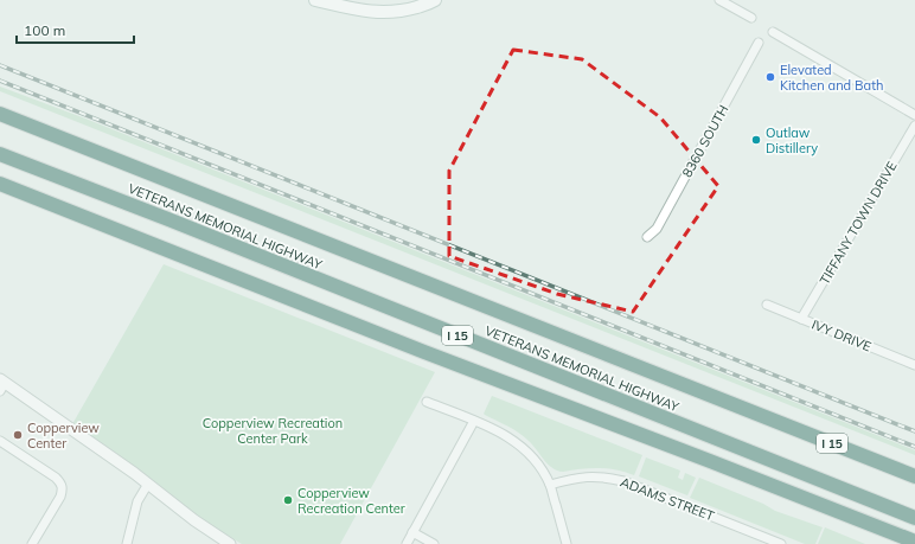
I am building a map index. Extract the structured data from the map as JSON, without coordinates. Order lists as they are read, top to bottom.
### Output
{
  "streets": {
    "highway": ["VETERANS MEMORIAL HIGHWAY", "I 15"],
    "street": [
      "8360 SOUTH",
      "TIFFANY TOWN DRIVE",
      "IVY DRIVE",
      "ADAMS STREET"
    ]
  },
  "crossings": [
    ["TIFFANY TOWN DRIVE", "IVY DRIVE"]
  ],
  "parks": ["Copperview Recreation Center Park"],
  "places": [
    "Elevated Kitchen and Bath",
    "Outlaw Distillery",
    "Copperview Center",
    "Copperview Recreation Center"
  ],
  "scale_bar": "100 m"
}
